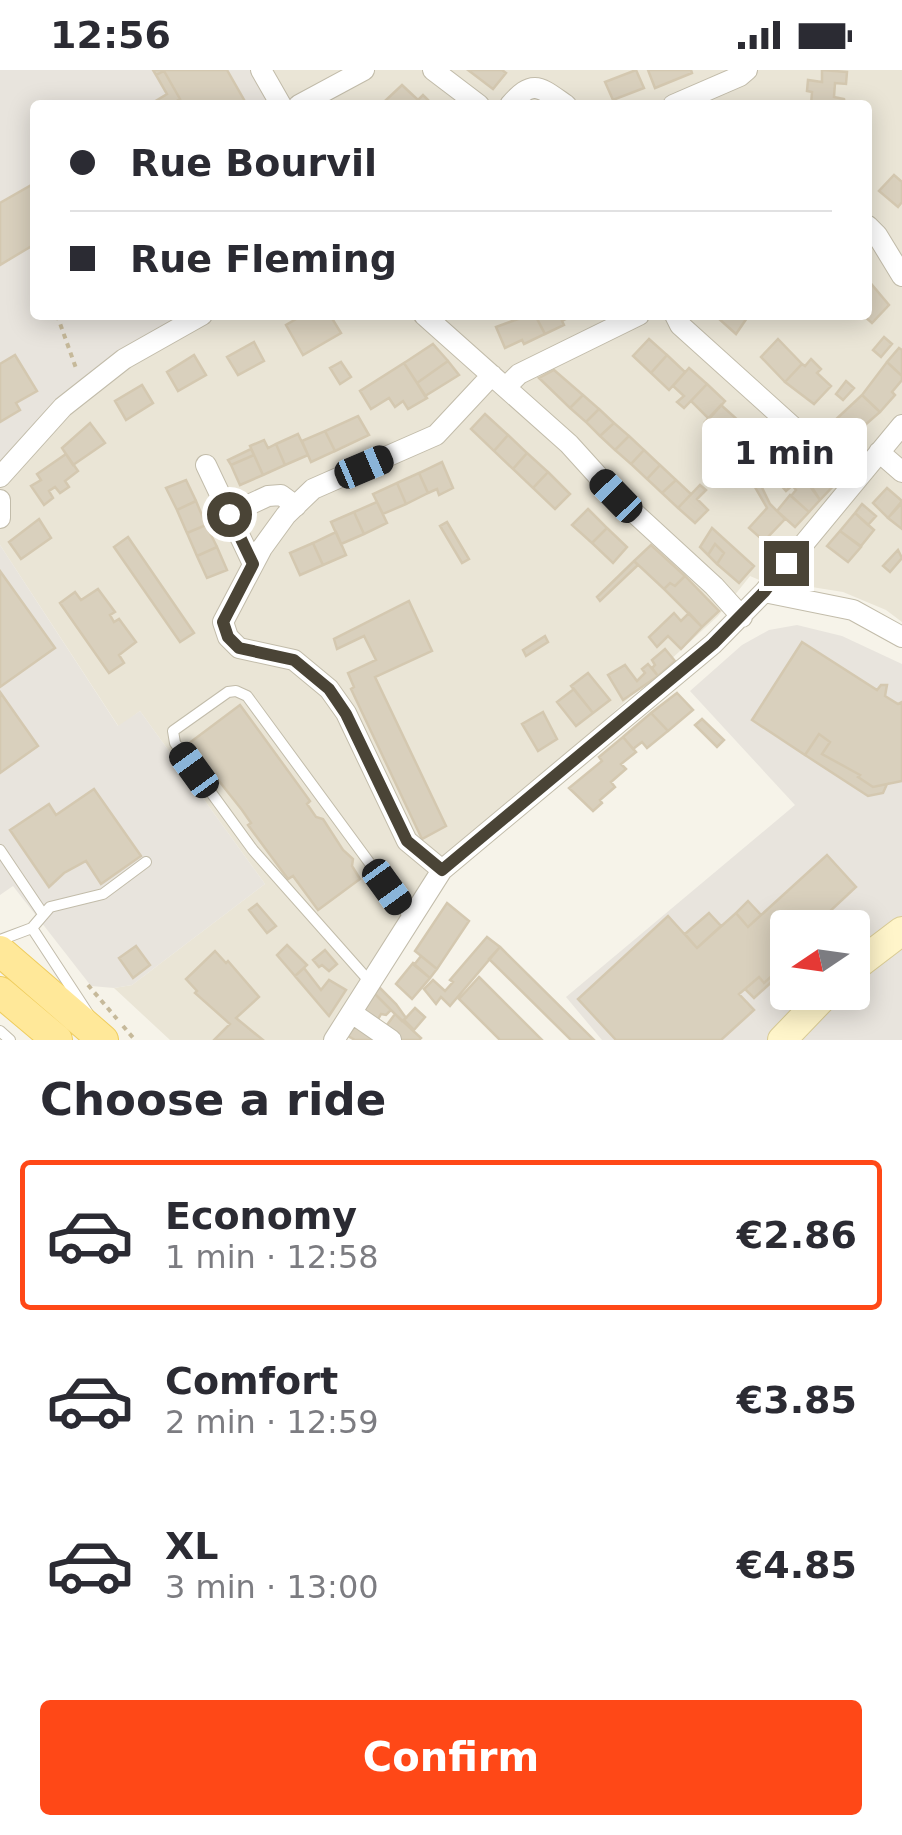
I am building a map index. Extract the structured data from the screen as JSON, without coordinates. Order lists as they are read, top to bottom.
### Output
{
  "north": "left",
  "page": {
    "status": "12:56",
    "banner": ["Rue Bourvil", "Rue Fleming"],
    "bubble": "1 min",
    "heading": "Choose a ride",
    "list": [
      {
        "name": "Economy",
        "note": "1 min · 12:58",
        "value": "€2.86"
      },
      {
        "name": "Comfort",
        "note": "2 min · 12:59",
        "value": "€3.85"
      },
      {
        "name": "XL",
        "note": "3 min · 13:00",
        "value": "€4.85"
      }
    ],
    "buttons": "Confirm"
  }
}
